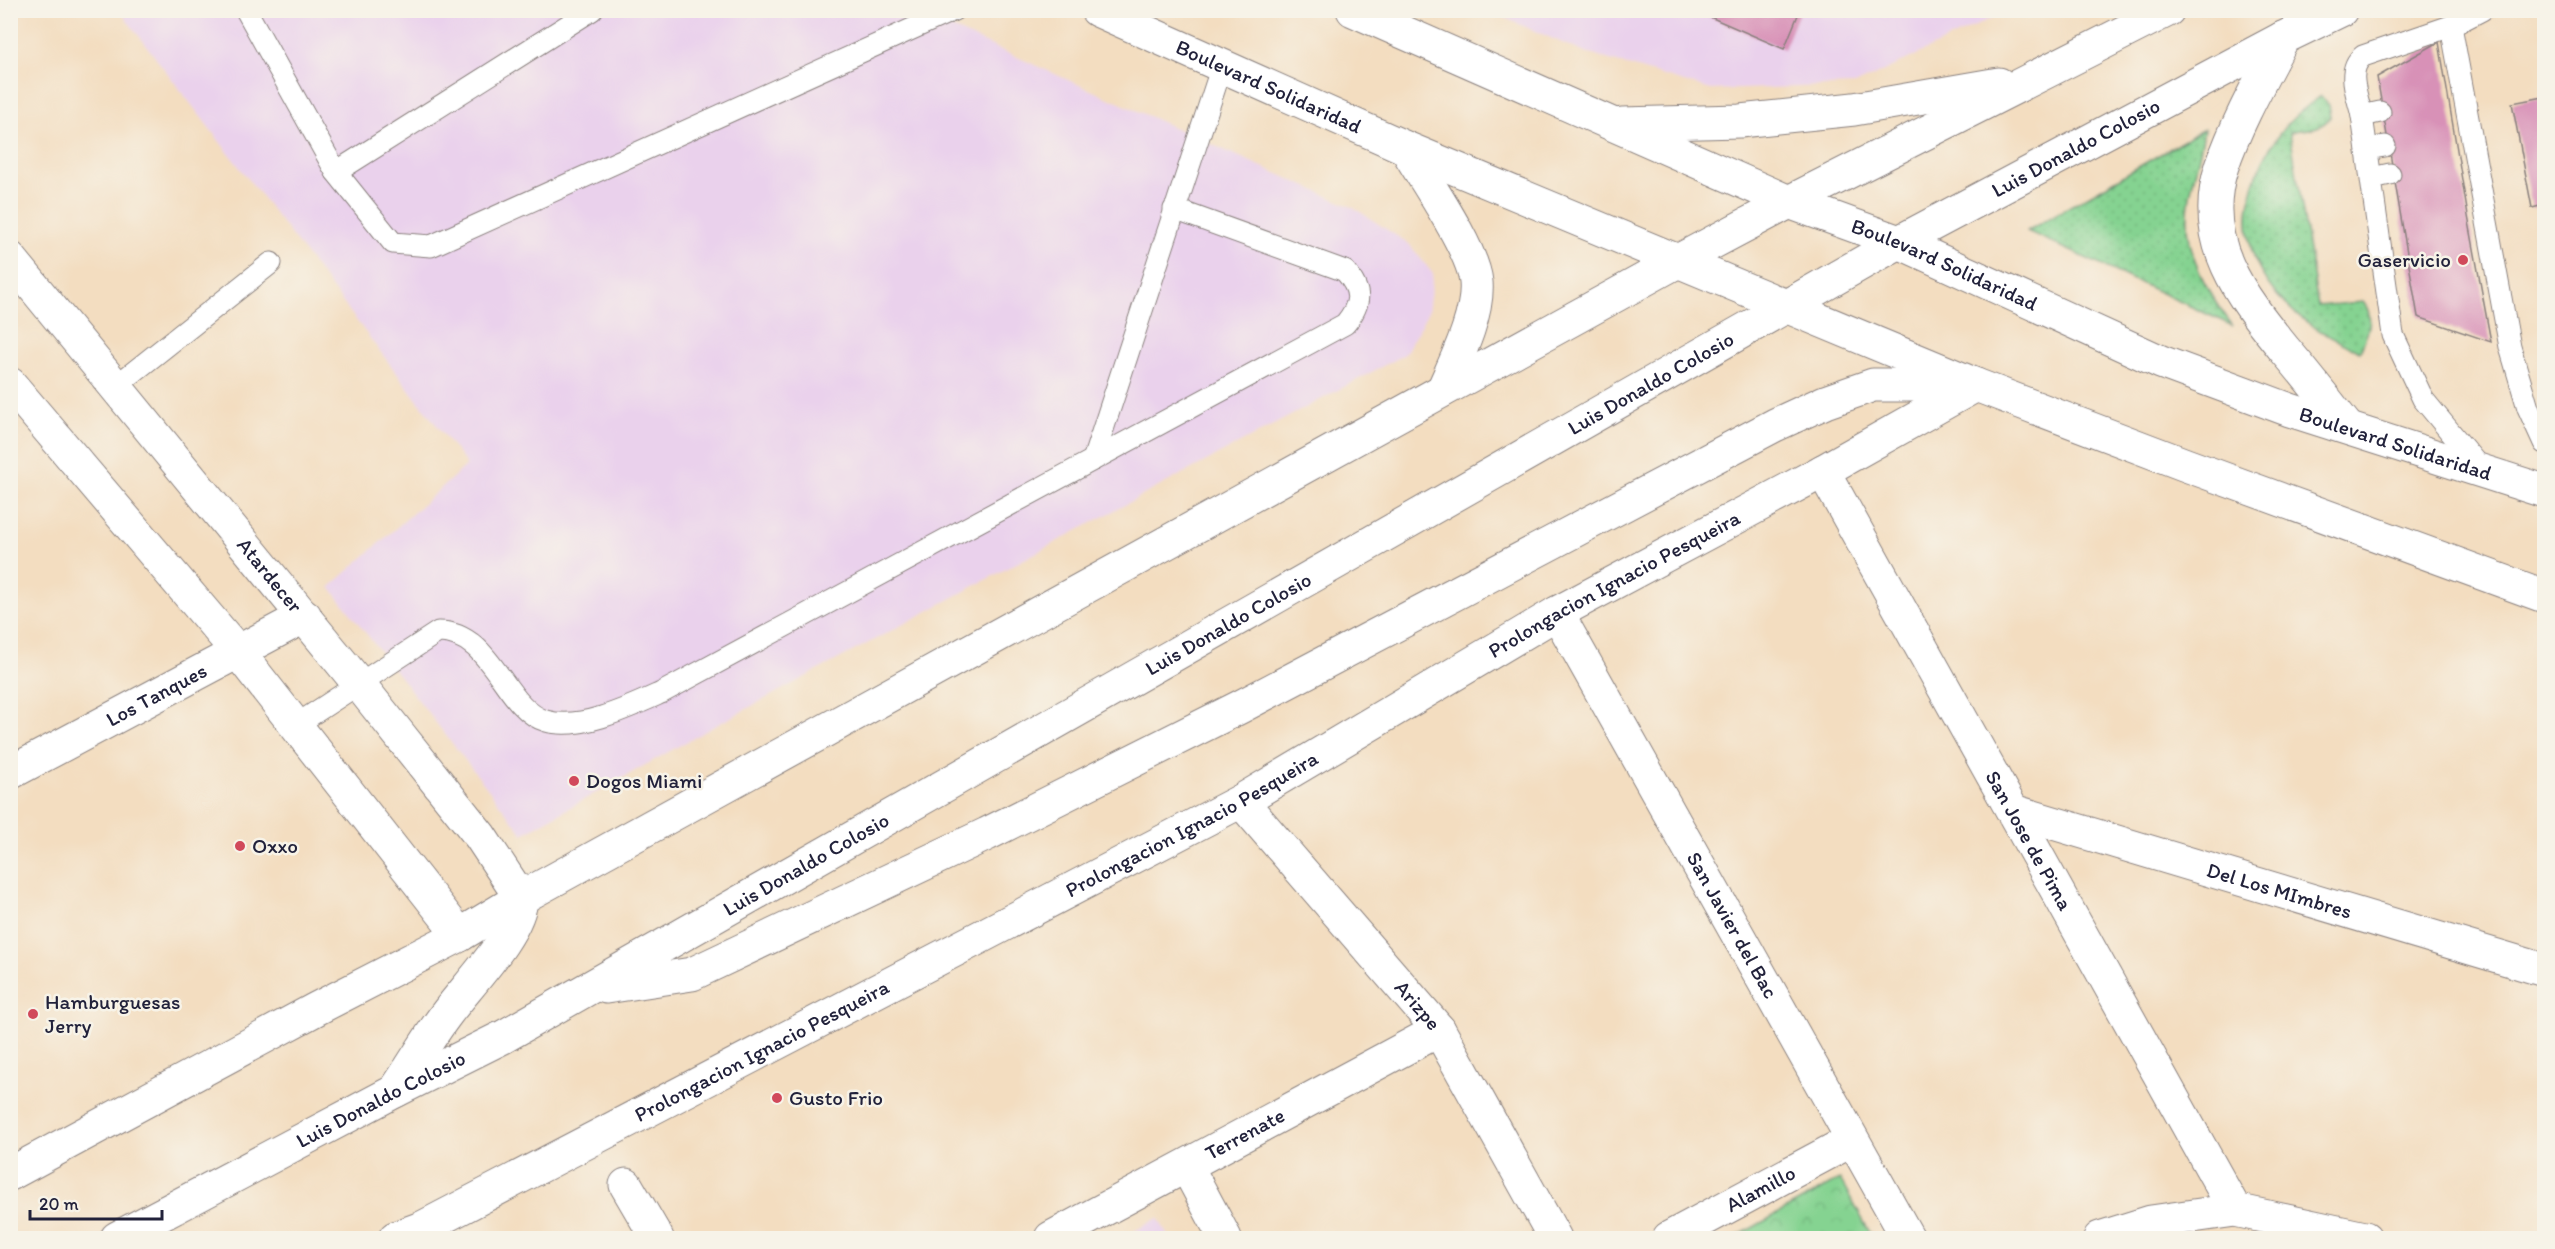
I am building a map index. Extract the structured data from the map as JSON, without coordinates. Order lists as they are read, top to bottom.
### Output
{
  "streets": {
    "main road": [
      "Boulevard Solidaridad",
      "Luis Donaldo Colosio",
      "Atardecer",
      "Prolongacion Ignacio Pesqueira",
      "Los Tanques",
      "San Jose de Pima",
      "Del Los MImbres",
      "San Javier del Bac",
      "Arizpe",
      "Terrenate",
      "Alamillo"
    ]
  },
  "crossings": [
    ["Boulevard Solidaridad", "Luis Donaldo Colosio"],
    ["Boulevard Solidaridad", "Prolongacion Ignacio Pesqueira"],
    ["Atardecer", "Los Tanques"],
    ["Prolongacion Ignacio Pesqueira", "San Jose de Pima"],
    ["Prolongacion Ignacio Pesqueira", "San Javier del Bac"],
    ["Prolongacion Ignacio Pesqueira", "Arizpe"],
    ["San Jose de Pima", "Del Los MImbres"],
    ["San Javier del Bac", "Alamillo"],
    ["Arizpe", "Terrenate"]
  ],
  "places": [
    "Gaservicio",
    "Dogos Miami",
    "Oxxo",
    "Hamburguesas Jerry",
    "Gusto Frio"
  ],
  "scale_bar": "20 m"
}
